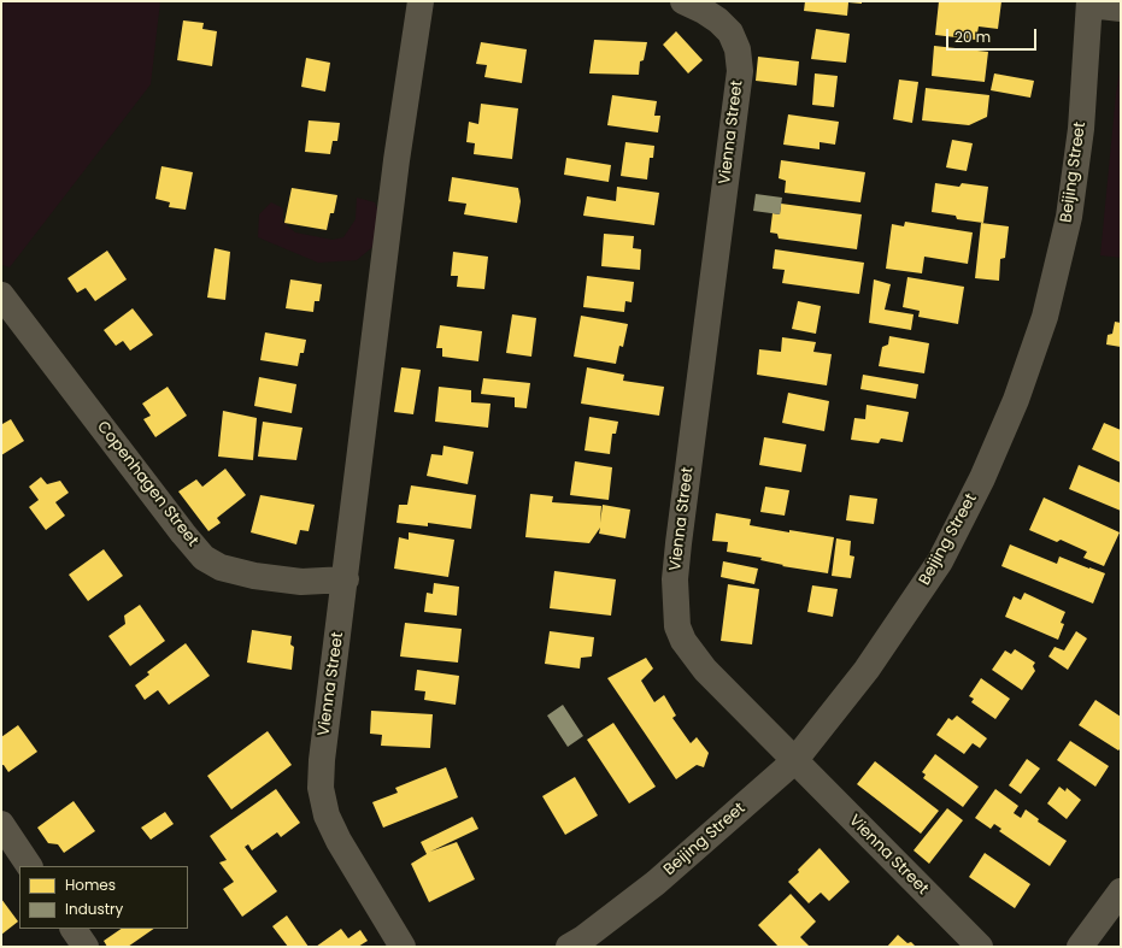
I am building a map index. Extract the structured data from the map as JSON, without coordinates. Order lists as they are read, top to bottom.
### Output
{
  "streets": {
    "street": ["Vienna Street", "Beijing Street", "Copenhagen Street"]
  },
  "crossings": [
    ["Vienna Street", "Beijing Street"],
    ["Vienna Street", "Copenhagen Street"]
  ],
  "legend": ["Homes", "Industry"],
  "scale_bar": "20 m"
}
